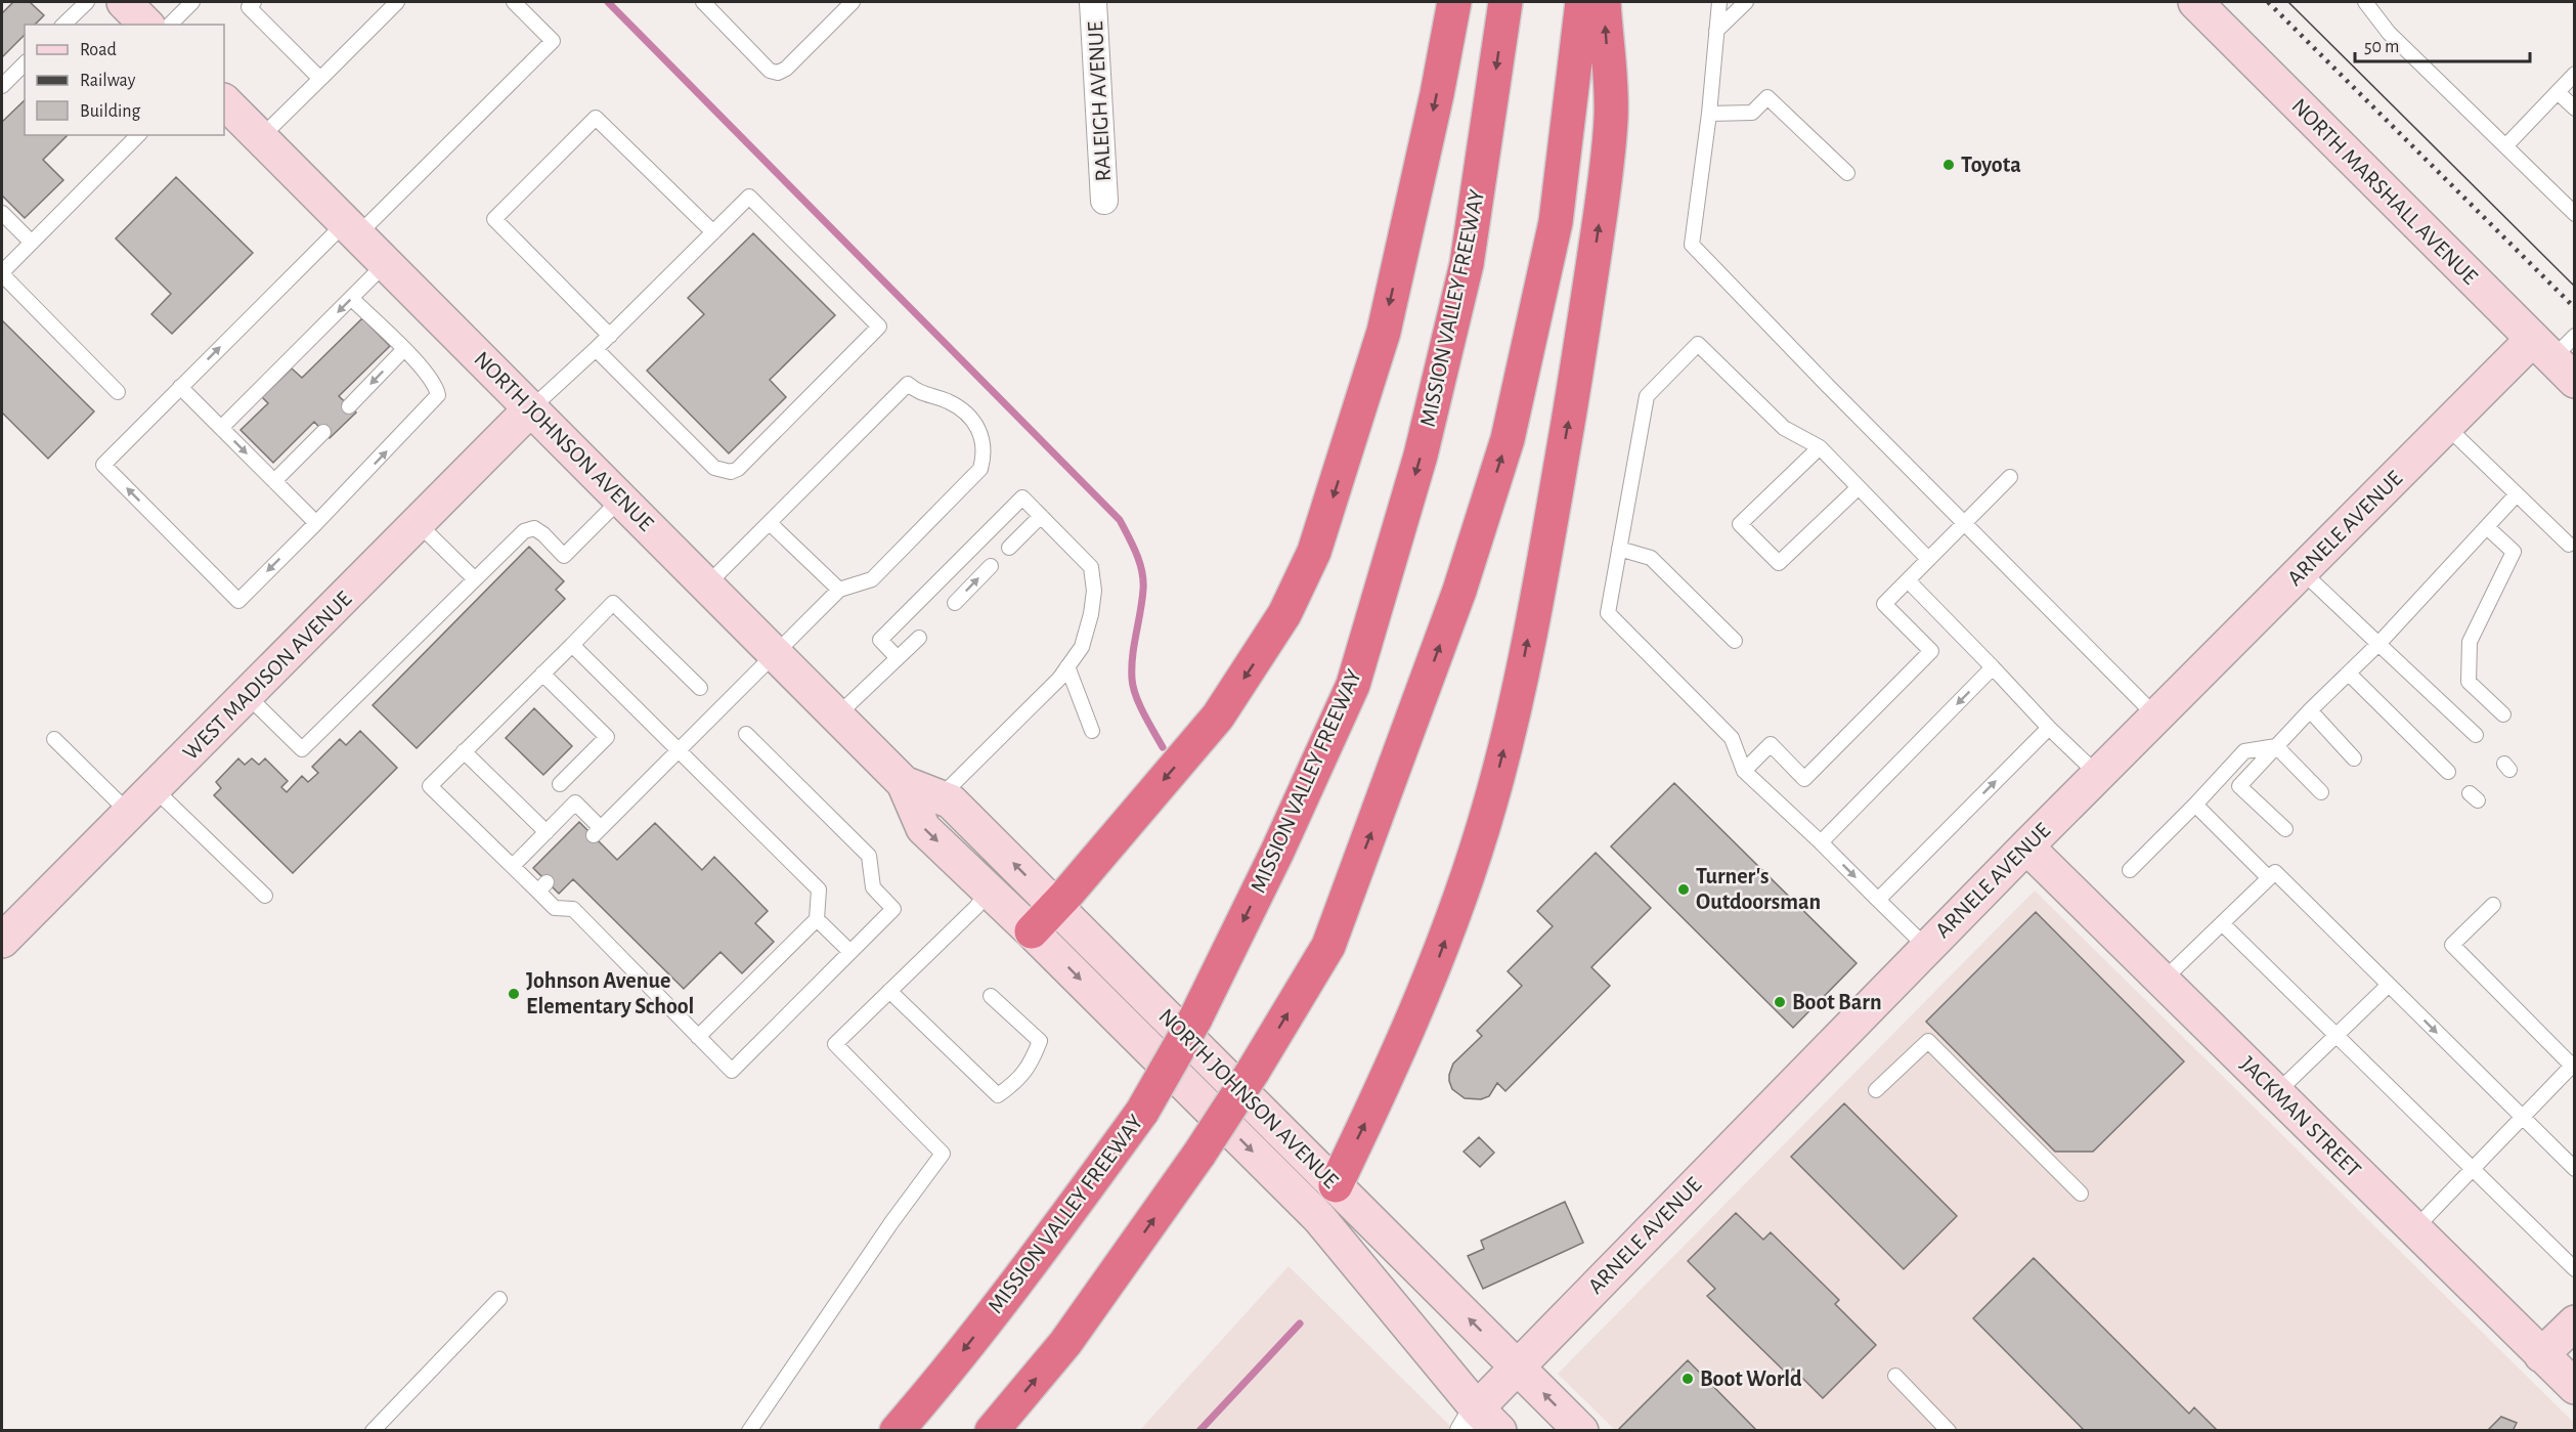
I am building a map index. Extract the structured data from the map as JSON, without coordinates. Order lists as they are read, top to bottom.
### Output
{
  "streets": {
    "highway": ["MISSION VALLEY FREEWAY"],
    "main road": [
      "NORTH MARSHALL AVENUE",
      "NORTH JOHNSON AVENUE",
      "ARNELE AVENUE",
      "WEST MADISON AVENUE",
      "JACKMAN STREET"
    ],
    "street": ["RALEIGH AVENUE"]
  },
  "crossings": [
    ["NORTH MARSHALL AVENUE", "ARNELE AVENUE"],
    ["NORTH JOHNSON AVENUE", "ARNELE AVENUE"],
    ["NORTH JOHNSON AVENUE", "WEST MADISON AVENUE"],
    ["ARNELE AVENUE", "JACKMAN STREET"]
  ],
  "places": [
    "Toyota",
    "Turner's Outdoorsman",
    "Johnson Avenue Elementary School",
    "Boot Barn",
    "Boot World"
  ],
  "legend": ["Road", "Railway", "Building"],
  "scale_bar": "50 m"
}
